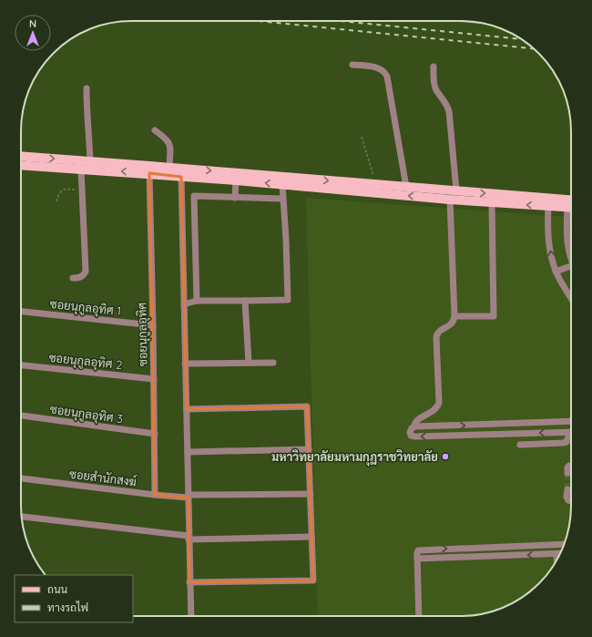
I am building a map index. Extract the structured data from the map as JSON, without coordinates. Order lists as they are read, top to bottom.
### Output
{
  "streets": {
    "street": [
      "ซอยนุกูลอุทิศ 1",
      "ซอยนุกูลอุทิศ",
      "ซอยนุกูลอุทิศ 2",
      "ซอยนุกูลอุทิศ 3",
      "ซอยสำนักสงฆ์"
    ]
  },
  "crossings": [
    ["ซอยนุกูลอุทิศ 1", "ซอยนุกูลอุทิศ"],
    ["ซอยนุกูลอุทิศ", "ซอยนุกูลอุทิศ 2"],
    ["ซอยนุกูลอุทิศ", "ซอยนุกูลอุทิศ 3"],
    ["ซอยนุกูลอุทิศ", "ซอยสำนักสงฆ์"]
  ],
  "places": ["มหาวิทยาลัยมหามกุฏราชวิทยาลัย"],
  "legend": ["ถนน", "ทางรถไฟ"],
  "north": "top"
}
